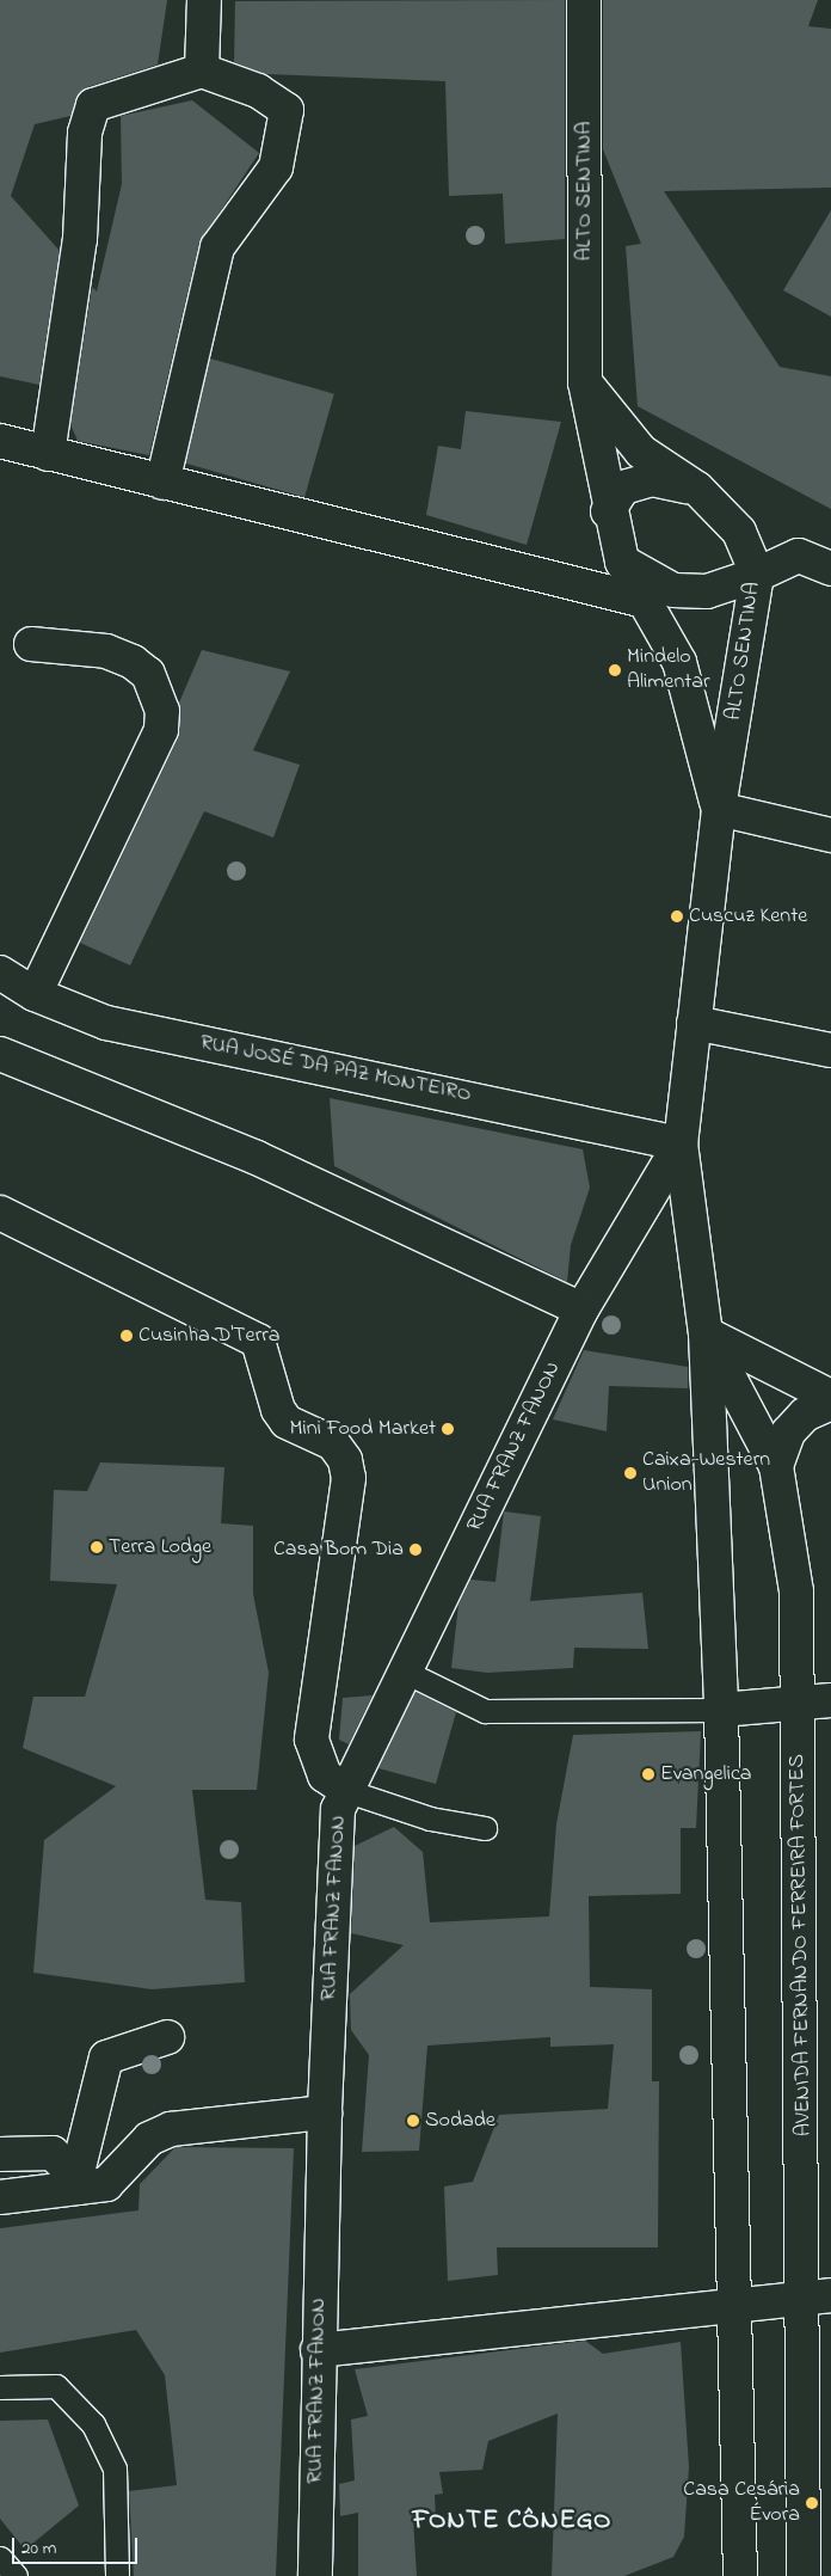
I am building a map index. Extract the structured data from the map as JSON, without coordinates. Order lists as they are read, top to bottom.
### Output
{
  "streets": {
    "street": [
      "ALTO SENTINA",
      "RUA JOSÉ DA PAZ MONTEIRO",
      "RUA FRANZ FANON",
      "AVENIDA FERNANDO FERREIRA FORTES"
    ]
  },
  "crossings": [
    ["ALTO SENTINA", "RUA JOSÉ DA PAZ MONTEIRO"],
    ["ALTO SENTINA", "RUA FRANZ FANON"],
    ["ALTO SENTINA", "AVENIDA FERNANDO FERREIRA FORTES"],
    ["RUA JOSÉ DA PAZ MONTEIRO", "RUA FRANZ FANON"],
    ["RUA JOSÉ DA PAZ MONTEIRO", "AVENIDA FERNANDO FERREIRA FORTES"],
    ["RUA FRANZ FANON", "AVENIDA FERNANDO FERREIRA FORTES"]
  ],
  "districts": ["FONTE CÔNEGO"],
  "places": [
    "Mindelo Alimentar",
    "Cuscuz Kente",
    "Cusinha D'Terra",
    "Mini Food Market",
    "Caixa-Western Union",
    "Terra Lodge",
    "Casa Bom Dia",
    "Evangelica",
    "Sodade",
    "Casa Cesária Évora"
  ],
  "scale_bar": "20 m"
}
